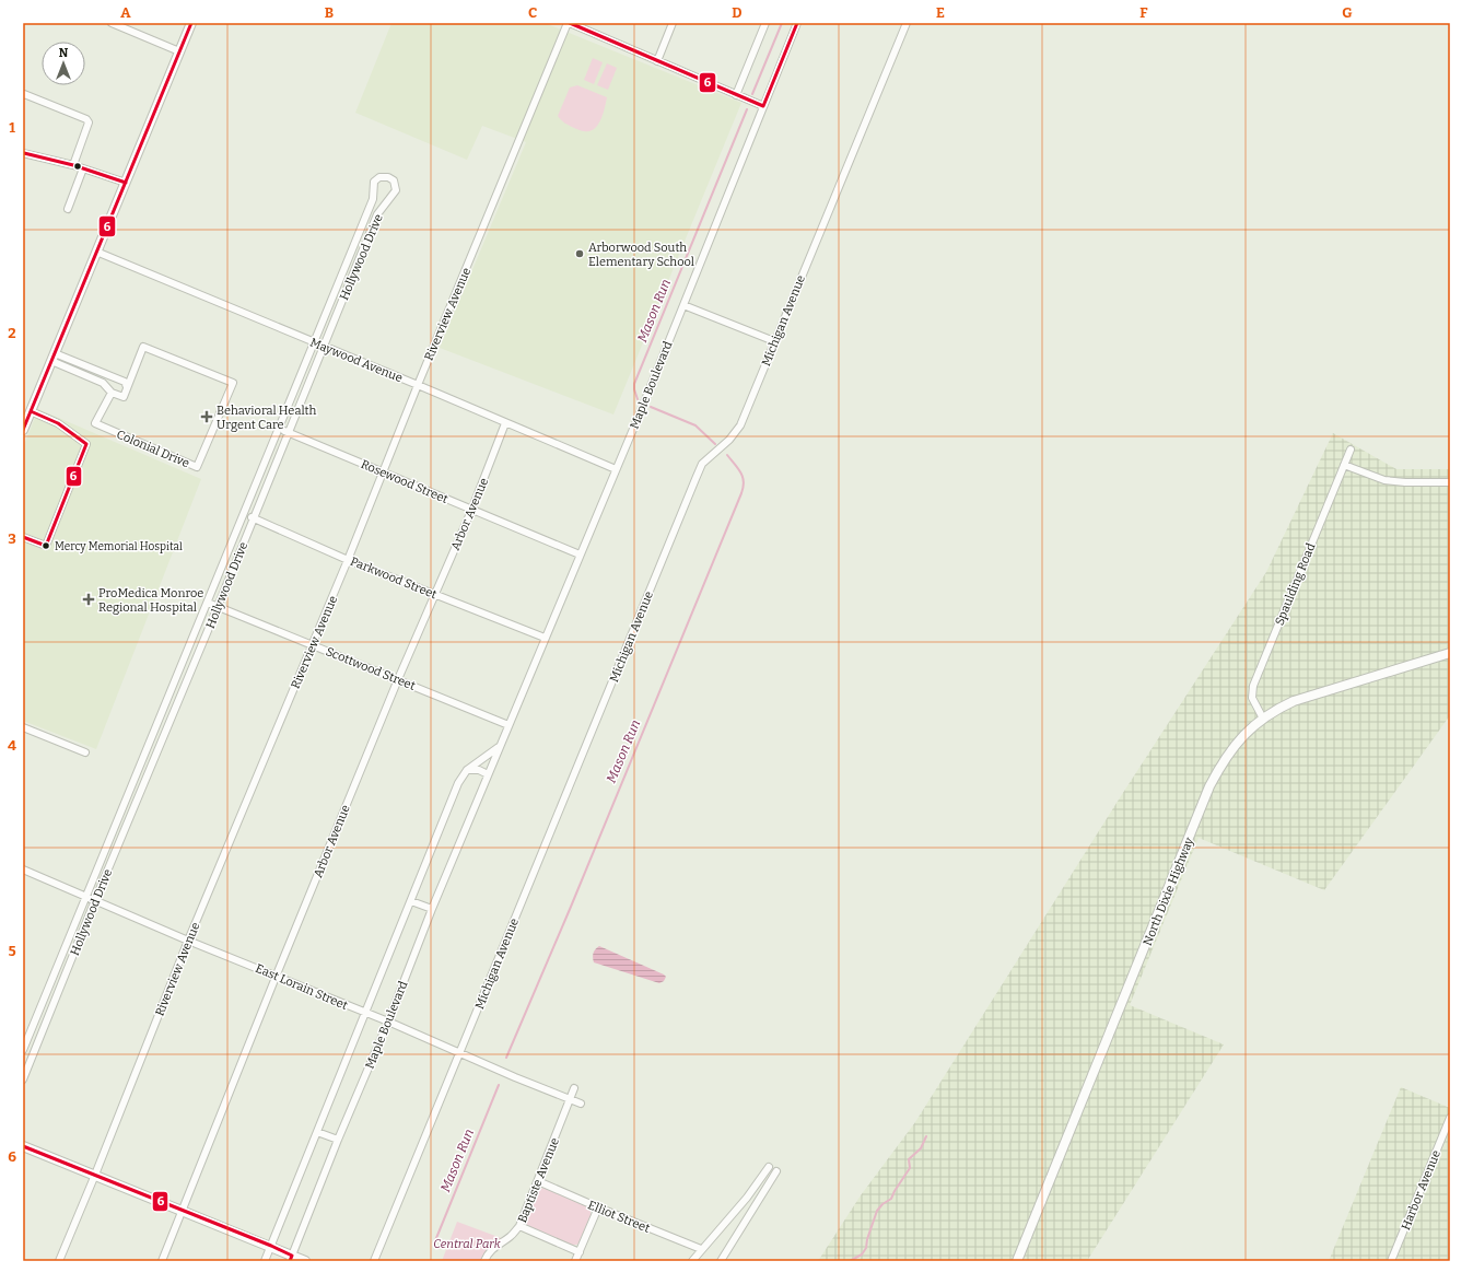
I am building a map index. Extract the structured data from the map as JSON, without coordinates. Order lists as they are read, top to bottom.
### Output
{
  "streets": {
    "main road": ["North Dixie Highway"],
    "street": [
      "Hollywood Drive",
      "Riverview Avenue",
      "Michigan Avenue",
      "Maywood Avenue",
      "Maple Boulevard",
      "Colonial Drive",
      "Rosewood Street",
      "Arbor Avenue",
      "Parkwood Street",
      "Spaulding Road",
      "Scottwood Street",
      "East Lorain Street",
      "Baptiste Avenue",
      "Harbor Avenue",
      "Elliot Street"
    ]
  },
  "crossings": [
    ["Hollywood Drive", "Maywood Avenue"],
    ["Hollywood Drive", "Rosewood Street"],
    ["Hollywood Drive", "Parkwood Street"],
    ["Hollywood Drive", "Scottwood Street"],
    ["Hollywood Drive", "East Lorain Street"],
    ["Riverview Avenue", "Maywood Avenue"],
    ["Riverview Avenue", "Rosewood Street"],
    ["Riverview Avenue", "Parkwood Street"],
    ["Riverview Avenue", "Scottwood Street"],
    ["Riverview Avenue", "East Lorain Street"],
    ["Michigan Avenue", "East Lorain Street"],
    ["Maywood Avenue", "Maple Boulevard"],
    ["Maywood Avenue", "Arbor Avenue"],
    ["Maple Boulevard", "Rosewood Street"],
    ["Maple Boulevard", "Parkwood Street"],
    ["Maple Boulevard", "Scottwood Street"],
    ["Maple Boulevard", "East Lorain Street"],
    ["Rosewood Street", "Arbor Avenue"],
    ["Arbor Avenue", "Parkwood Street"],
    ["Arbor Avenue", "Scottwood Street"],
    ["Arbor Avenue", "East Lorain Street"],
    ["Spaulding Road", "North Dixie Highway"],
    ["East Lorain Street", "Baptiste Avenue"],
    ["Baptiste Avenue", "Elliot Street"]
  ],
  "water": ["Mason Run"],
  "parks": ["Central Park"],
  "places": {
    "other": ["Arborwood South Elementary School", "Mercy Memorial Hospital"],
    "health": ["Behavioral Health Urgent Care", "ProMedica Monroe Regional Hospital"]
  },
  "lines": ["transit line 6"],
  "north": "top",
  "grid": {
    "columns": [
      "A",
      "B",
      "C",
      "D",
      "E",
      "F",
      "G"
    ],
    "rows": [
      "1",
      "2",
      "3",
      "4",
      "5",
      "6"
    ]
  }
}
